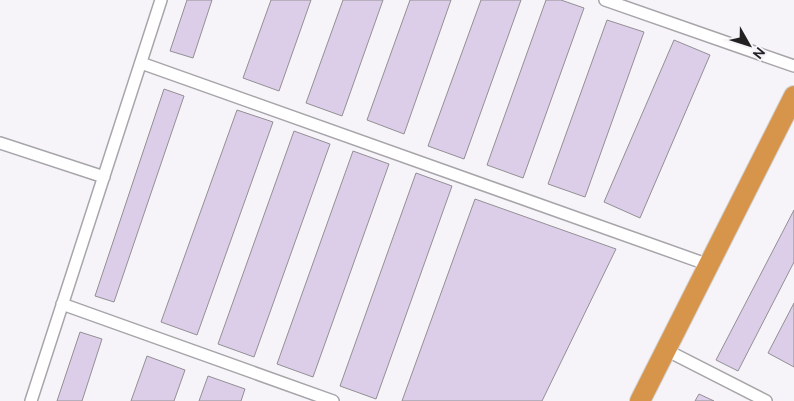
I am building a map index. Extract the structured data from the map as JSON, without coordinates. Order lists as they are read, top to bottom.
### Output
{
  "north": "bottom right"
}
